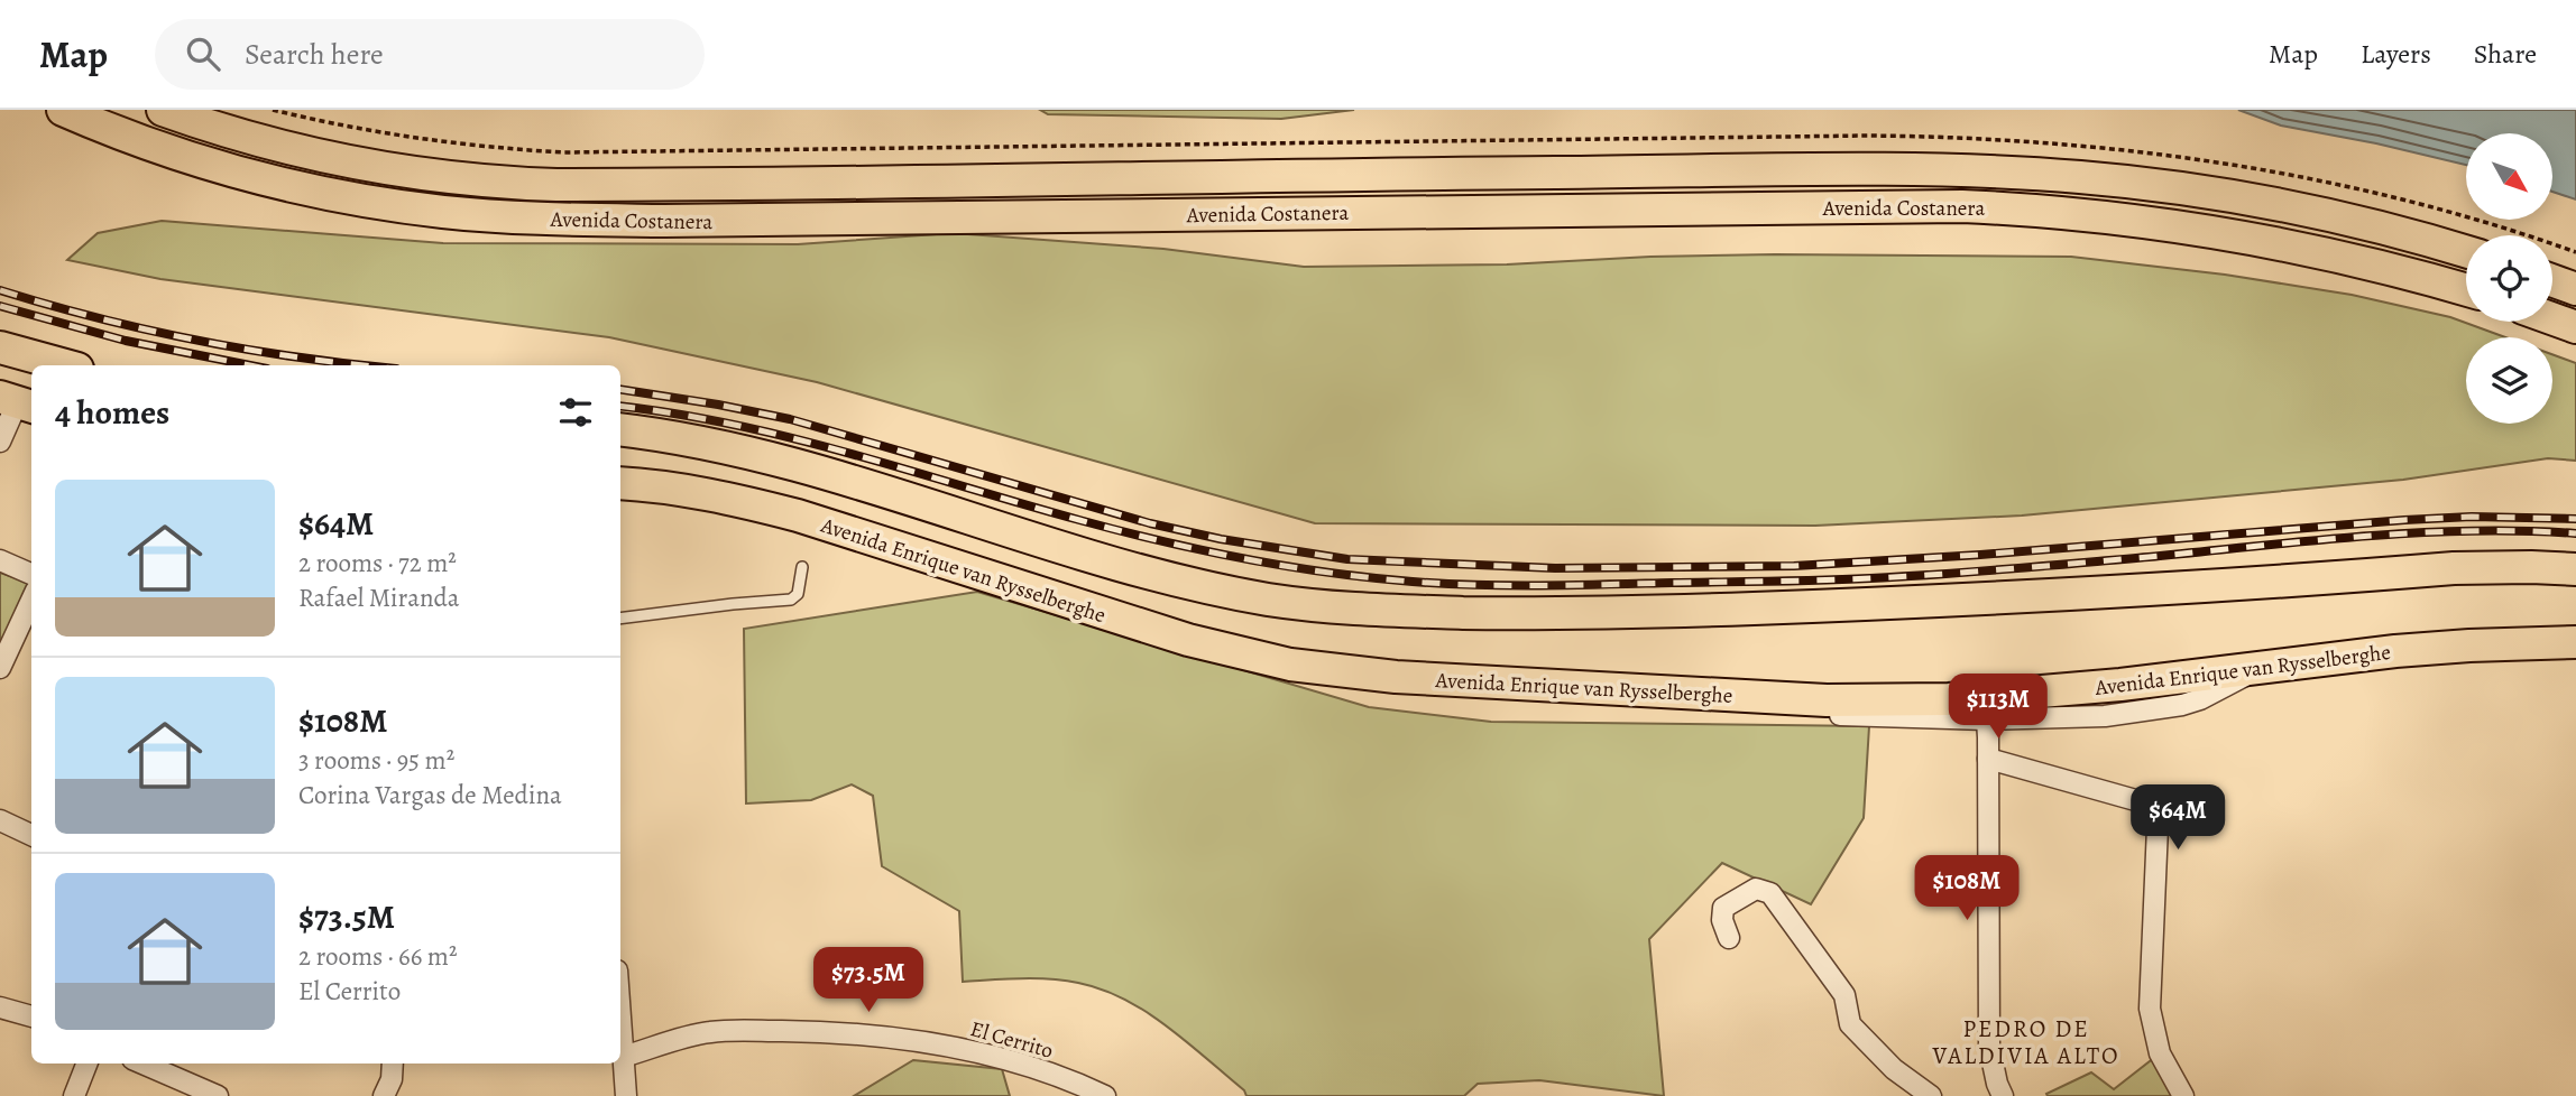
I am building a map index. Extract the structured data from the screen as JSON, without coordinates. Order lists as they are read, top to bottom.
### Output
{
  "streets": {
    "main road": ["Avenida Costanera", "Avenida Enrique van Rysselberghe"],
    "street": ["El Cerrito"]
  },
  "districts": ["PEDRO DE VALDIVIA ALTO"],
  "north": "bottom right",
  "page": {
    "header": "Map",
    "search": "Search here",
    "nav": ["Map", "Layers", "Share"],
    "heading": "4 homes",
    "list": [
      {
        "name": "$64M",
        "note": "2 rooms · 72 m² · Rafael Miranda"
      },
      {
        "name": "$108M",
        "note": "3 rooms · 95 m² · Corina Vargas de Medina"
      },
      {
        "name": "$73.5M",
        "note": "2 rooms · 66 m² · El Cerrito"
      }
    ],
    "price": [
      "$113M",
      "$64M",
      "$108M",
      "$73.5M"
    ]
  }
}
